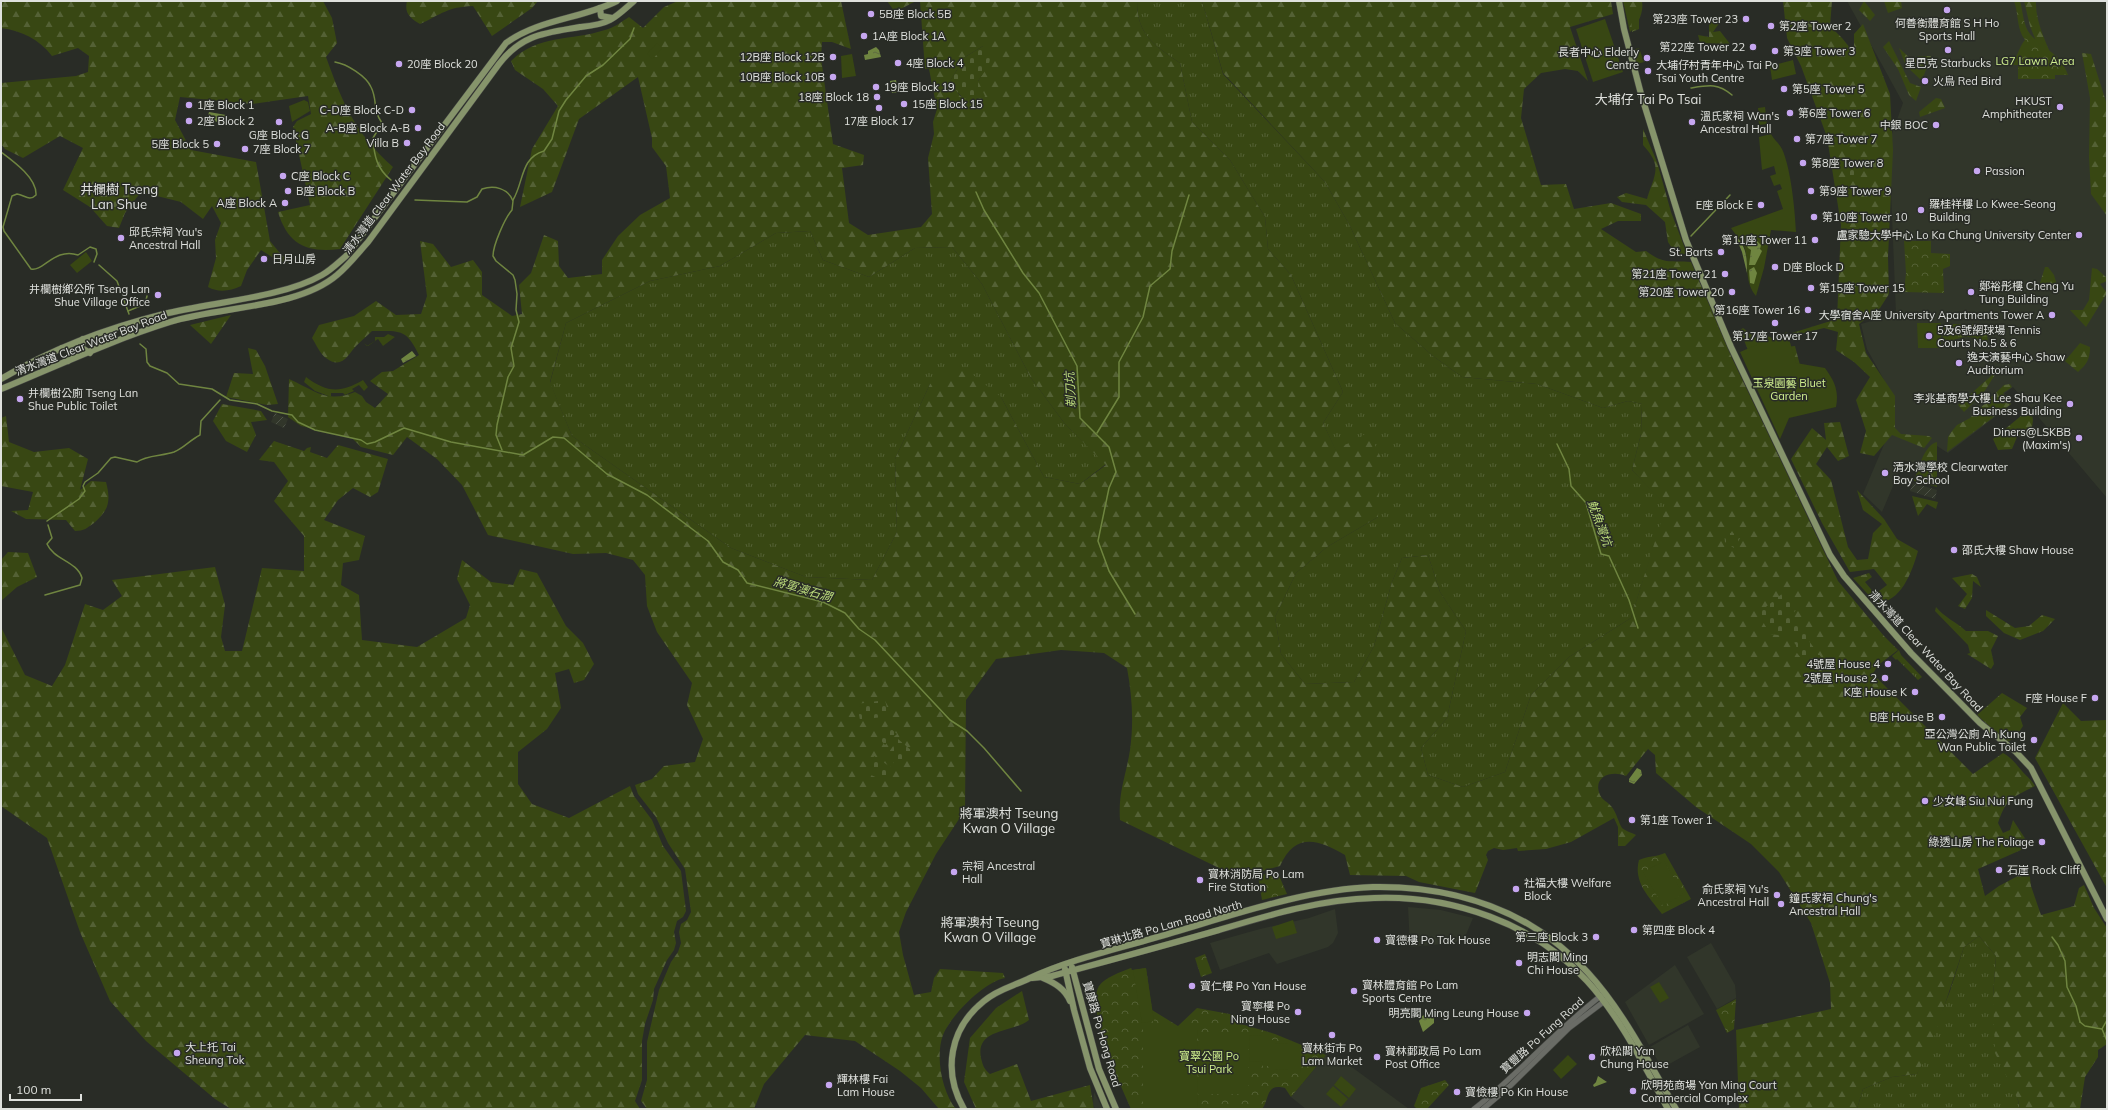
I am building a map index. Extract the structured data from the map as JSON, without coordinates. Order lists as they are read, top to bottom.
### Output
{
  "streets": {
    "main road": ["清水灣道 Clear Water Bay Road", "寶琳北路 Po Lam Road North", "寶康路 Po Hong Road"],
    "street": ["寶豐路 Po Fung Road"]
  },
  "crossings": [
    ["寶琳北路 Po Lam Road North", "寶康路 Po Hong Road"],
    ["寶琳北路 Po Lam Road North", "寶豐路 Po Fung Road"]
  ],
  "districts": [
    "大埔仔 Tai Po Tsai",
    "井欄樹 Tseng Lan Shue",
    "將軍澳村 Tseung Kwan O Village",
    "將軍澳村 Tseung Kwan O Village"
  ],
  "water": ["剃刀坑", "魷魚灣坑", "將軍澳石澗"],
  "parks": ["LG7 Lawn Area", "玉泉園藝 Bluet Garden", "寶翠公園 Po Tsui Park"],
  "places": [
    "何善衡體育館 S H Ho Sports Hall",
    "5B座 Block 5B",
    "第23座 Tower 23",
    "第2座 Tower 2",
    "1A座 Block 1A",
    "第22座 Tower 22",
    "星巴克 Starbucks",
    "第3座 Tower 3",
    "12B座 Block 12B",
    "長者中心 Elderly Centre",
    "4座 Block 4",
    "20座 Block 20",
    "大埔仔村青年中心 Tai Po Tsai Youth Centre",
    "10B座 Block 10B",
    "火鳥 Red Bird",
    "19座 Block 19",
    "第5座 Tower 5",
    "18座 Block 18",
    "15座 Block 15",
    "1座 Block 1",
    "HKUST Amphitheater",
    "17座 Block 17",
    "C-D座 Block C-D",
    "第6座 Tower 6",
    "2座 Block 2",
    "G座 Block G",
    "溫氏家祠 Wan's Ancestral Hall",
    "中銀 BOC",
    "A-B座 Block A-B",
    "第7座 Tower 7",
    "Villa B",
    "5座 Block 5",
    "7座 Block 7",
    "第8座 Tower 8",
    "Passion",
    "C座 Block C",
    "B座 Block B",
    "第9座 Tower 9",
    "A座 Block A",
    "E座 Block E",
    "羅桂祥樓 Lo Kwee-Seong Building",
    "第10座 Tower 10",
    "盧家驄大學中心 Lo Ka Chung University Center",
    "邱氏宗祠 Yau's Ancestral Hall",
    "第11座 Tower 11",
    "St. Barts",
    "日月山房",
    "D座 Block D",
    "第21座 Tower 21",
    "第15座 Tower 15",
    "第20座 Tower 20",
    "鄭裕彤樓 Cheng Yu Tung Building",
    "井欄樹鄉公所 Tseng Lan Shue Village Office",
    "第16座 Tower 16",
    "大學宿舍A座 University Apartments Tower A",
    "第17座 Tower 17",
    "5及6號網球場 Tennis Courts No.5 & 6",
    "逸夫演藝中心 Shaw Auditorium",
    "井欄樹公廁 Tseng Lan Shue Public Toilet",
    "李兆基商學大樓 Lee Shau Kee Business Building",
    "Diners@LSKBB (Maxim's)",
    "清水灣學校 Clearwater Bay School",
    "邵氏大樓 Shaw House",
    "4號屋 House 4",
    "2號屋 House 2",
    "K座 House K",
    "F座 House F",
    "B座 House B",
    "亞公灣公廁 Ah Kung Wan Public Toilet",
    "少女峰 Siu Nui Fung",
    "第1座 Tower 1",
    "綠透山房 The Foliage",
    "石崖 Rock Cliff",
    "宗祠 Ancestral Hall",
    "寶林消防局 Po Lam Fire Station",
    "社福大樓 Welfare Block",
    "俞氏家祠 Yu's Ancestral Hall",
    "鐘氏家祠 Chung's Ancestral Hall",
    "第四座 Block 4",
    "第三座 Block 3",
    "寶德樓 Po Tak House",
    "明志閣 Ming Chi House",
    "寶仁樓 Po Yan House",
    "寶林體育館 Po Lam Sports Centre",
    "寶寧樓 Po Ning House",
    "明亮閣 Ming Leung House",
    "寶林街市 Po Lam Market",
    "大上托 Tai Sheung Tok",
    "寶林郵政局 Po Lam Post Office",
    "欣松閣 Yan Chung House",
    "輝林樓 Fai Lam House",
    "欣明苑商場 Yan Ming Court Commercial Complex",
    "寶儉樓 Po Kin House"
  ],
  "scale_bar": "100 m"
}
